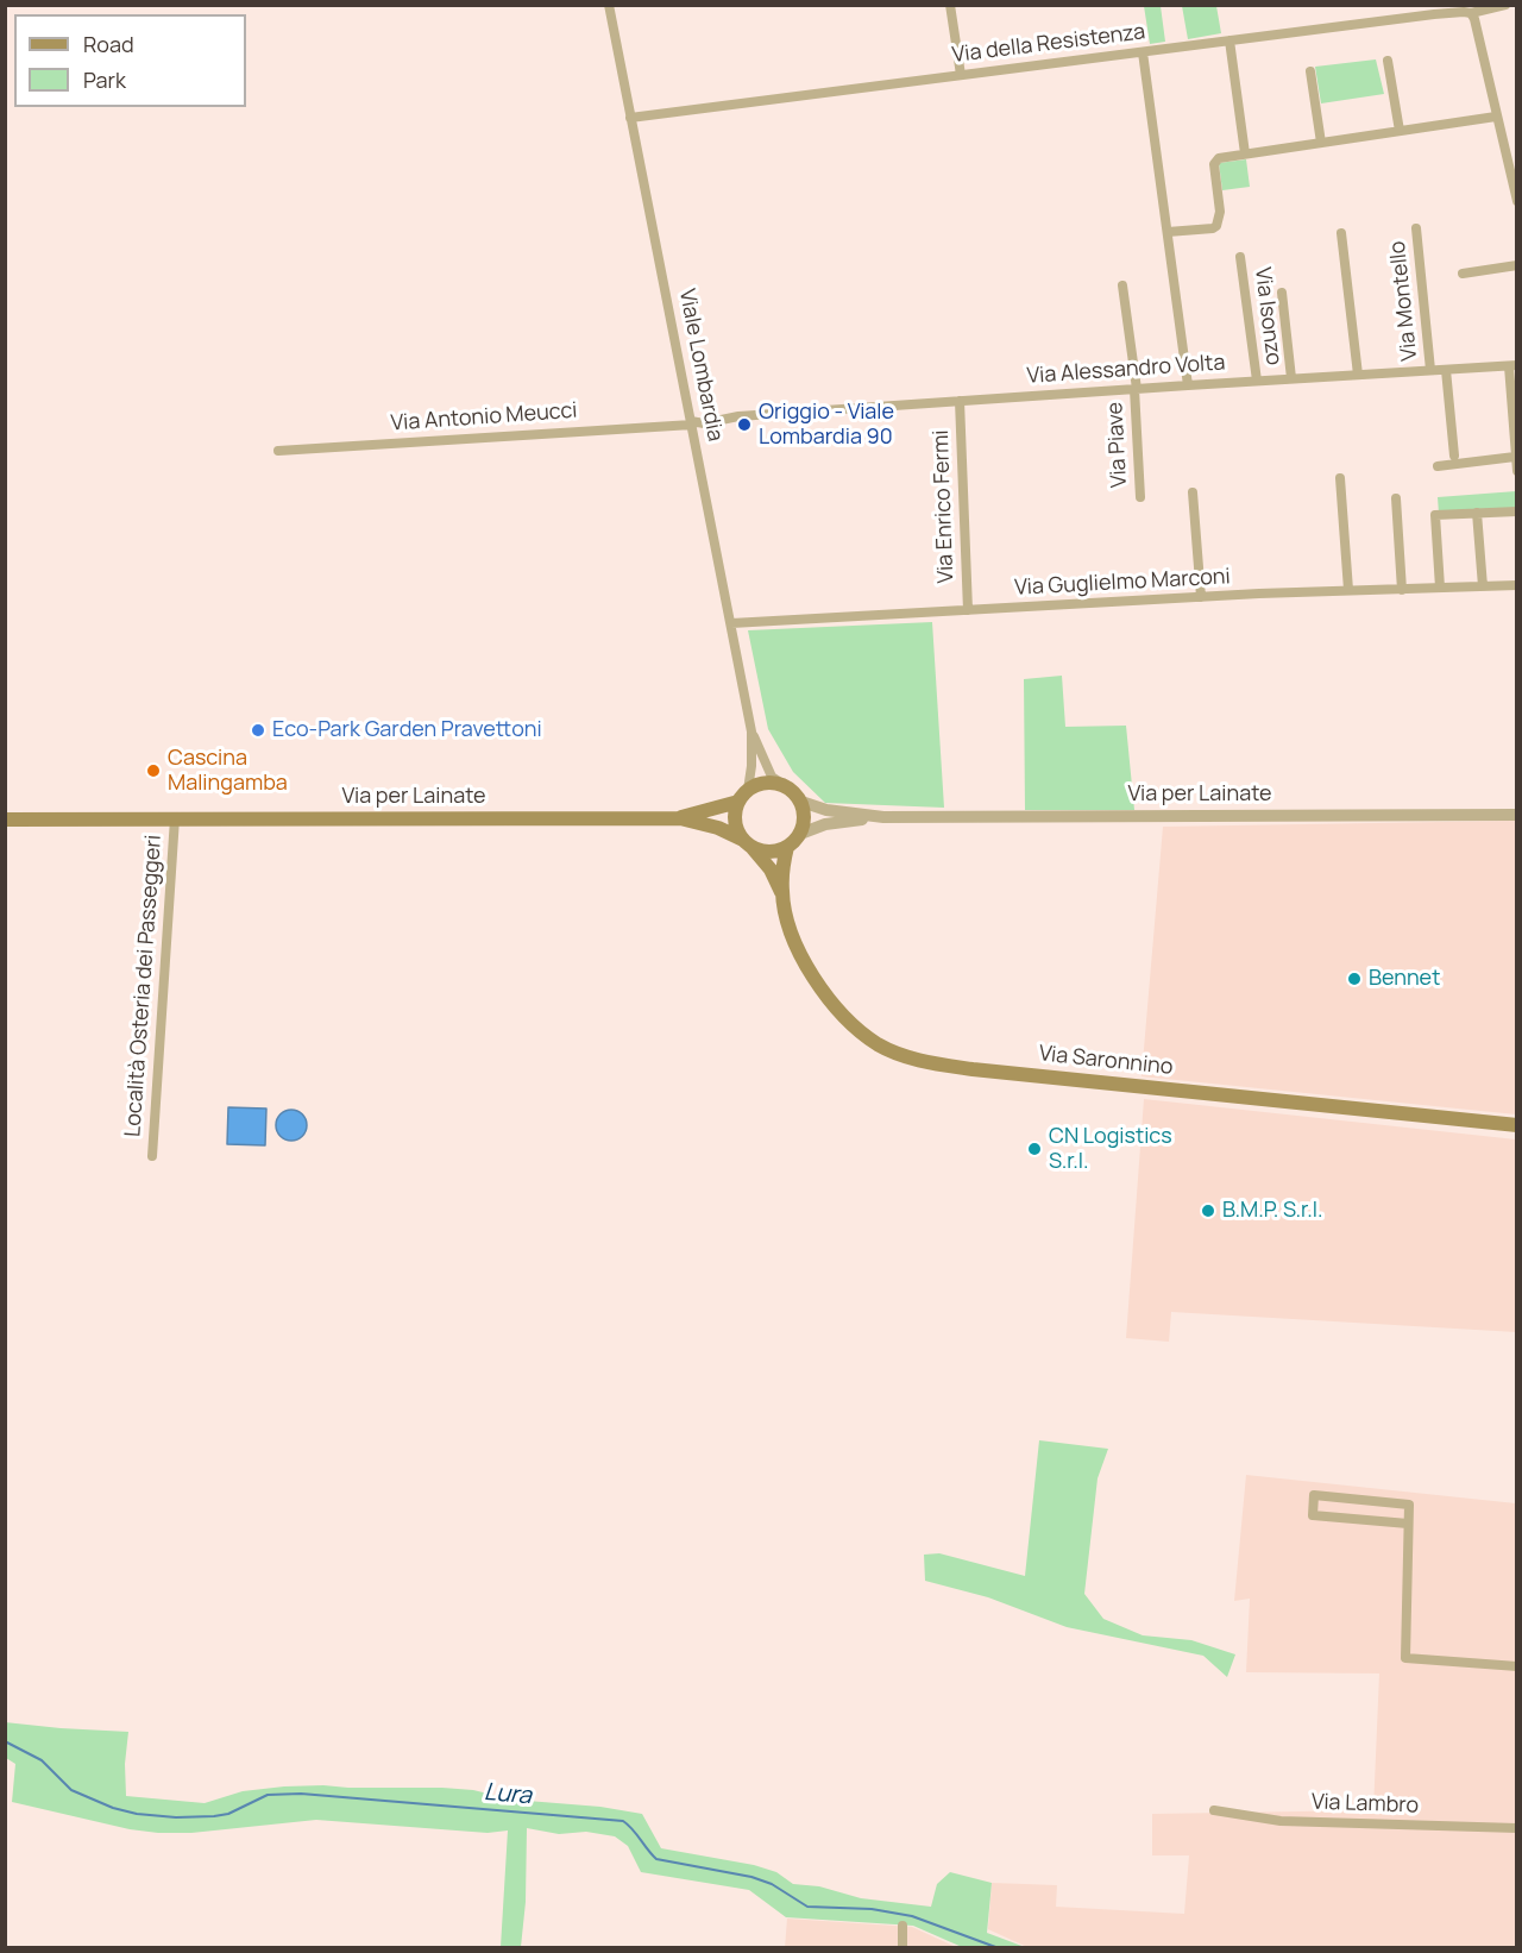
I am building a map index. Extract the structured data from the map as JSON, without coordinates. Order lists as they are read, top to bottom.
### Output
{
  "streets": {
    "main road": ["Via per Lainate", "Via Saronnino"],
    "street": [
      "Via della Resistenza",
      "Via Montello",
      "Via Isonzo",
      "Viale Lombardia",
      "Via Alessandro Volta",
      "Via Antonio Meucci",
      "Via Piave",
      "Via Enrico Fermi",
      "Via Guglielmo Marconi",
      "Località Osteria dei Passeggeri",
      "Via Lambro"
    ]
  },
  "crossings": [
    ["Via della Resistenza", "Viale Lombardia"],
    ["Via Montello", "Via Alessandro Volta"],
    ["Via Isonzo", "Via Alessandro Volta"],
    ["Viale Lombardia", "Via Alessandro Volta"],
    ["Viale Lombardia", "Via Antonio Meucci"],
    ["Viale Lombardia", "Via Guglielmo Marconi"],
    ["Viale Lombardia", "Via per Lainate"],
    ["Viale Lombardia", "Via Saronnino"],
    ["Via Alessandro Volta", "Via Antonio Meucci"],
    ["Via Alessandro Volta", "Via Piave"],
    ["Via Alessandro Volta", "Via Enrico Fermi"],
    ["Via Enrico Fermi", "Via Guglielmo Marconi"],
    ["Via per Lainate", "Località Osteria dei Passeggeri"],
    ["Via per Lainate", "Via Saronnino"]
  ],
  "water": ["Lura"],
  "places": [
    "Origgio - Viale Lombardia 90",
    "Eco-Park Garden Pravettoni",
    "Cascina Malingamba",
    "Bennet",
    "CN Logistics S.r.l.",
    "B.M.P. S.r.l."
  ],
  "legend": ["Road", "Park"]
}
